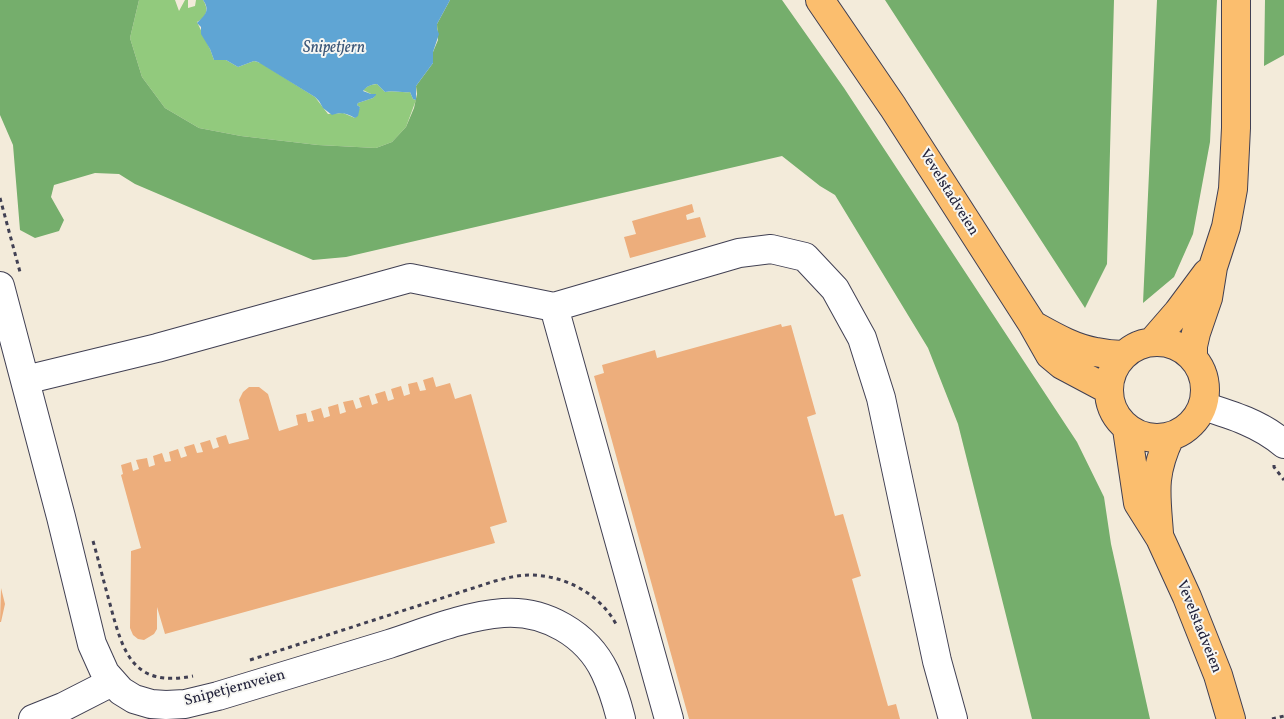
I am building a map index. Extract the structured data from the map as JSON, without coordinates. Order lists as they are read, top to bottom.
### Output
{
  "streets": {
    "main road": ["Vevelstadveien"],
    "street": ["Snipetjernveien"]
  },
  "water": ["Snipetjern"]
}
